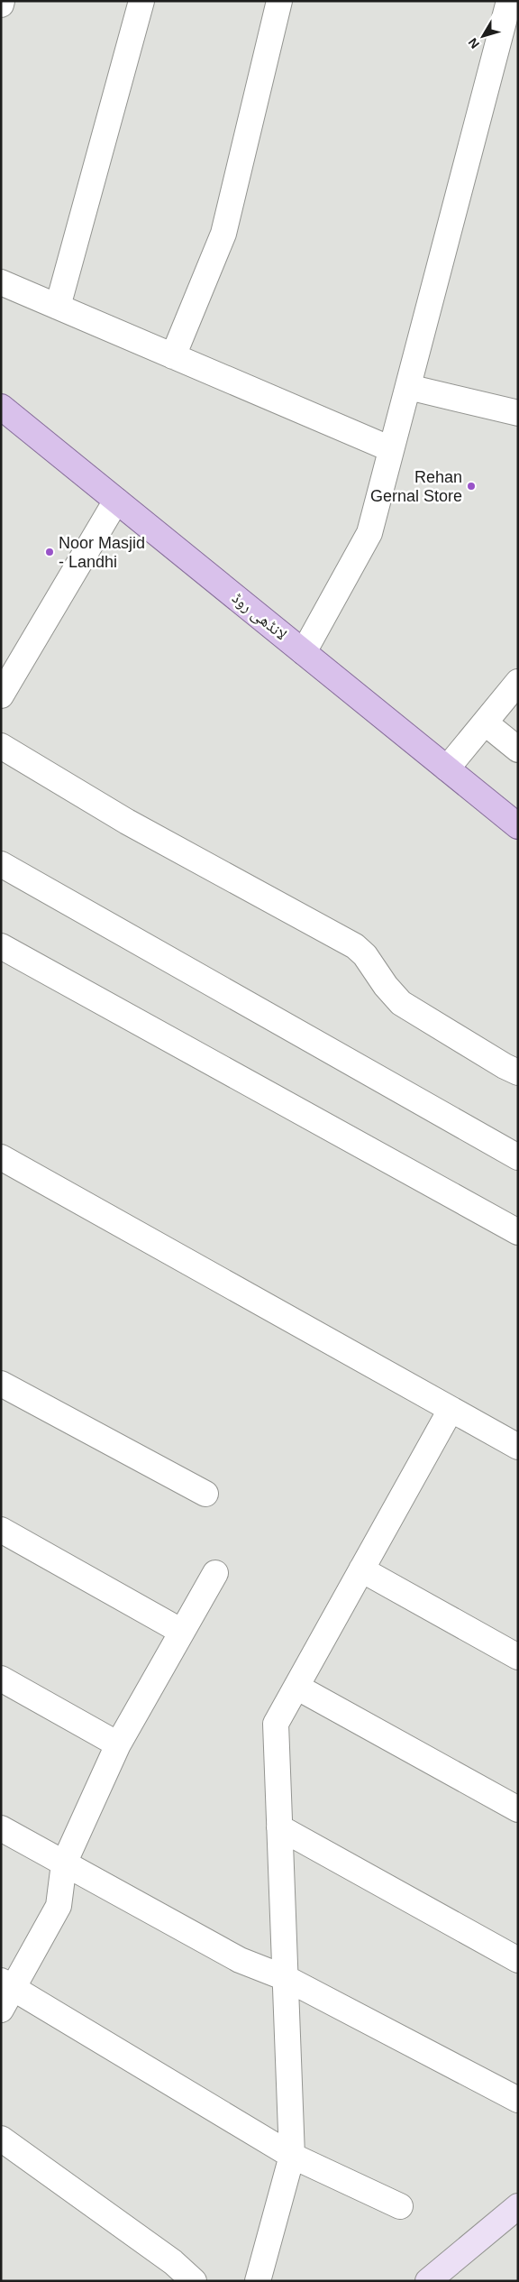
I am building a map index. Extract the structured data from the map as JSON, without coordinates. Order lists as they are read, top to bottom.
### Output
{
  "streets": {
    "main road": ["لانڈھی روڈ"]
  },
  "places": ["Rehan Gernal Store", "Noor Masjid - Landhi"],
  "north": "bottom left"
}
